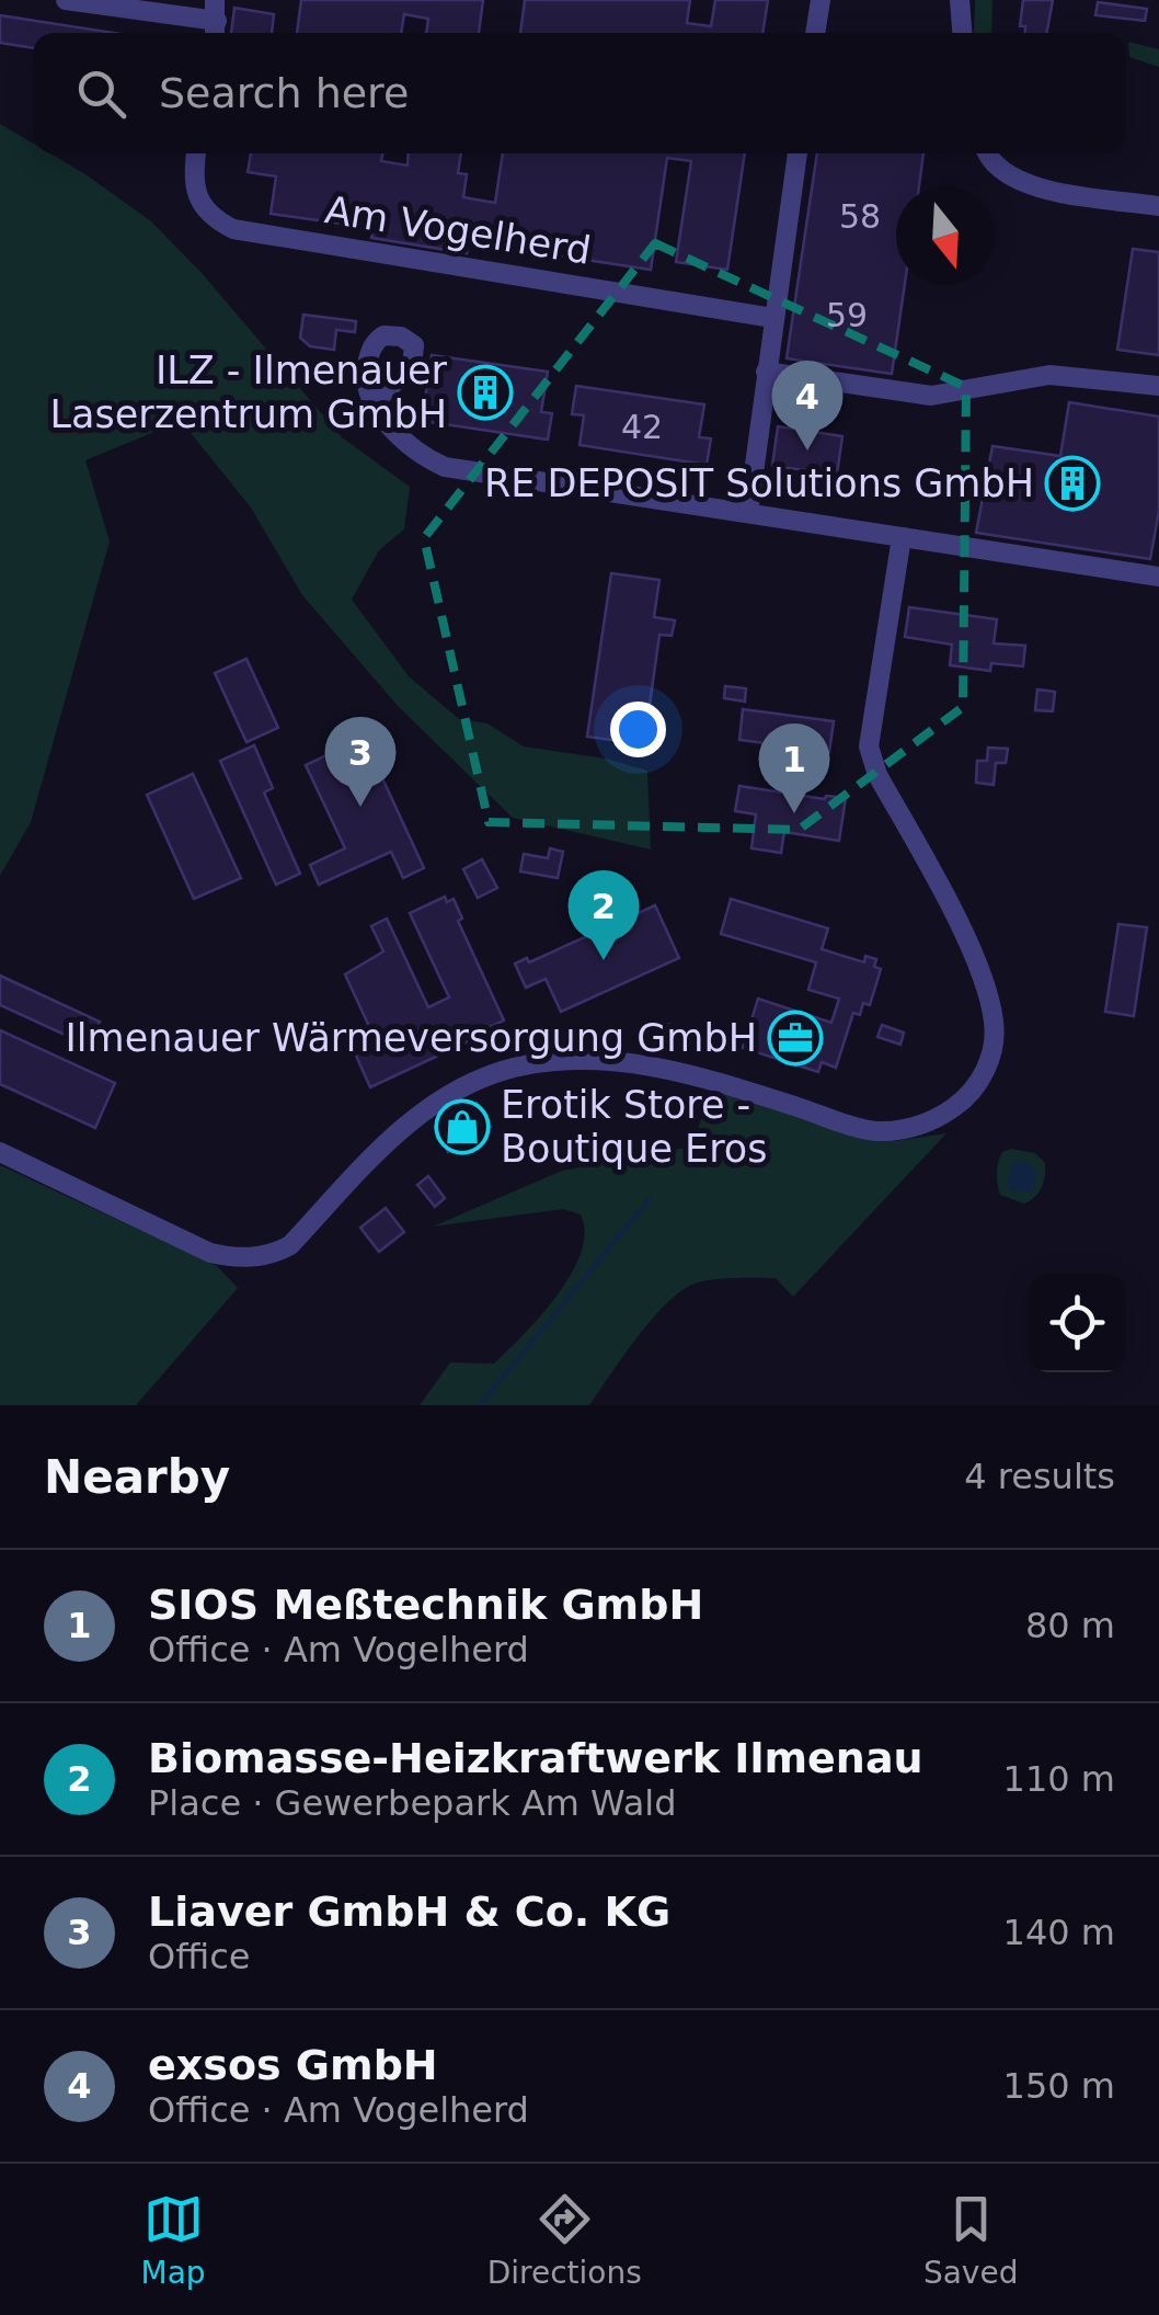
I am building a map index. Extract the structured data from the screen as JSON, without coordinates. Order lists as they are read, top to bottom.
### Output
{
  "streets": {
    "street": ["Am Vogelherd"]
  },
  "places": {
    "building": ["ILZ - Ilmenauer Laserzentrum GmbH", "RE DEPOSIT Solutions GmbH"],
    "office": ["Ilmenauer Wärmeversorgung GmbH"],
    "shop": ["Erotik Store - Boutique Eros"]
  },
  "house_numbers": ["58", "59", "42"],
  "north": "bottom",
  "page": {
    "search": "Search here",
    "pins": [
      "4",
      "3",
      "1",
      "2"
    ],
    "heading": ["Nearby", "4 results"],
    "list": [
      {
        "mark": "1",
        "name": "SIOS Meßtechnik GmbH",
        "note": "Office · Am Vogelherd",
        "value": "80 m"
      },
      {
        "mark": "2",
        "name": "Biomasse-Heizkraftwerk Ilmenau",
        "note": "Place · Gewerbepark Am Wald",
        "value": "110 m"
      },
      {
        "mark": "3",
        "name": "Liaver GmbH & Co. KG",
        "note": "Office",
        "value": "140 m"
      },
      {
        "mark": "4",
        "name": "exsos GmbH",
        "note": "Office · Am Vogelherd",
        "value": "150 m"
      }
    ],
    "nav": ["Map", "Directions", "Saved"]
  }
}
